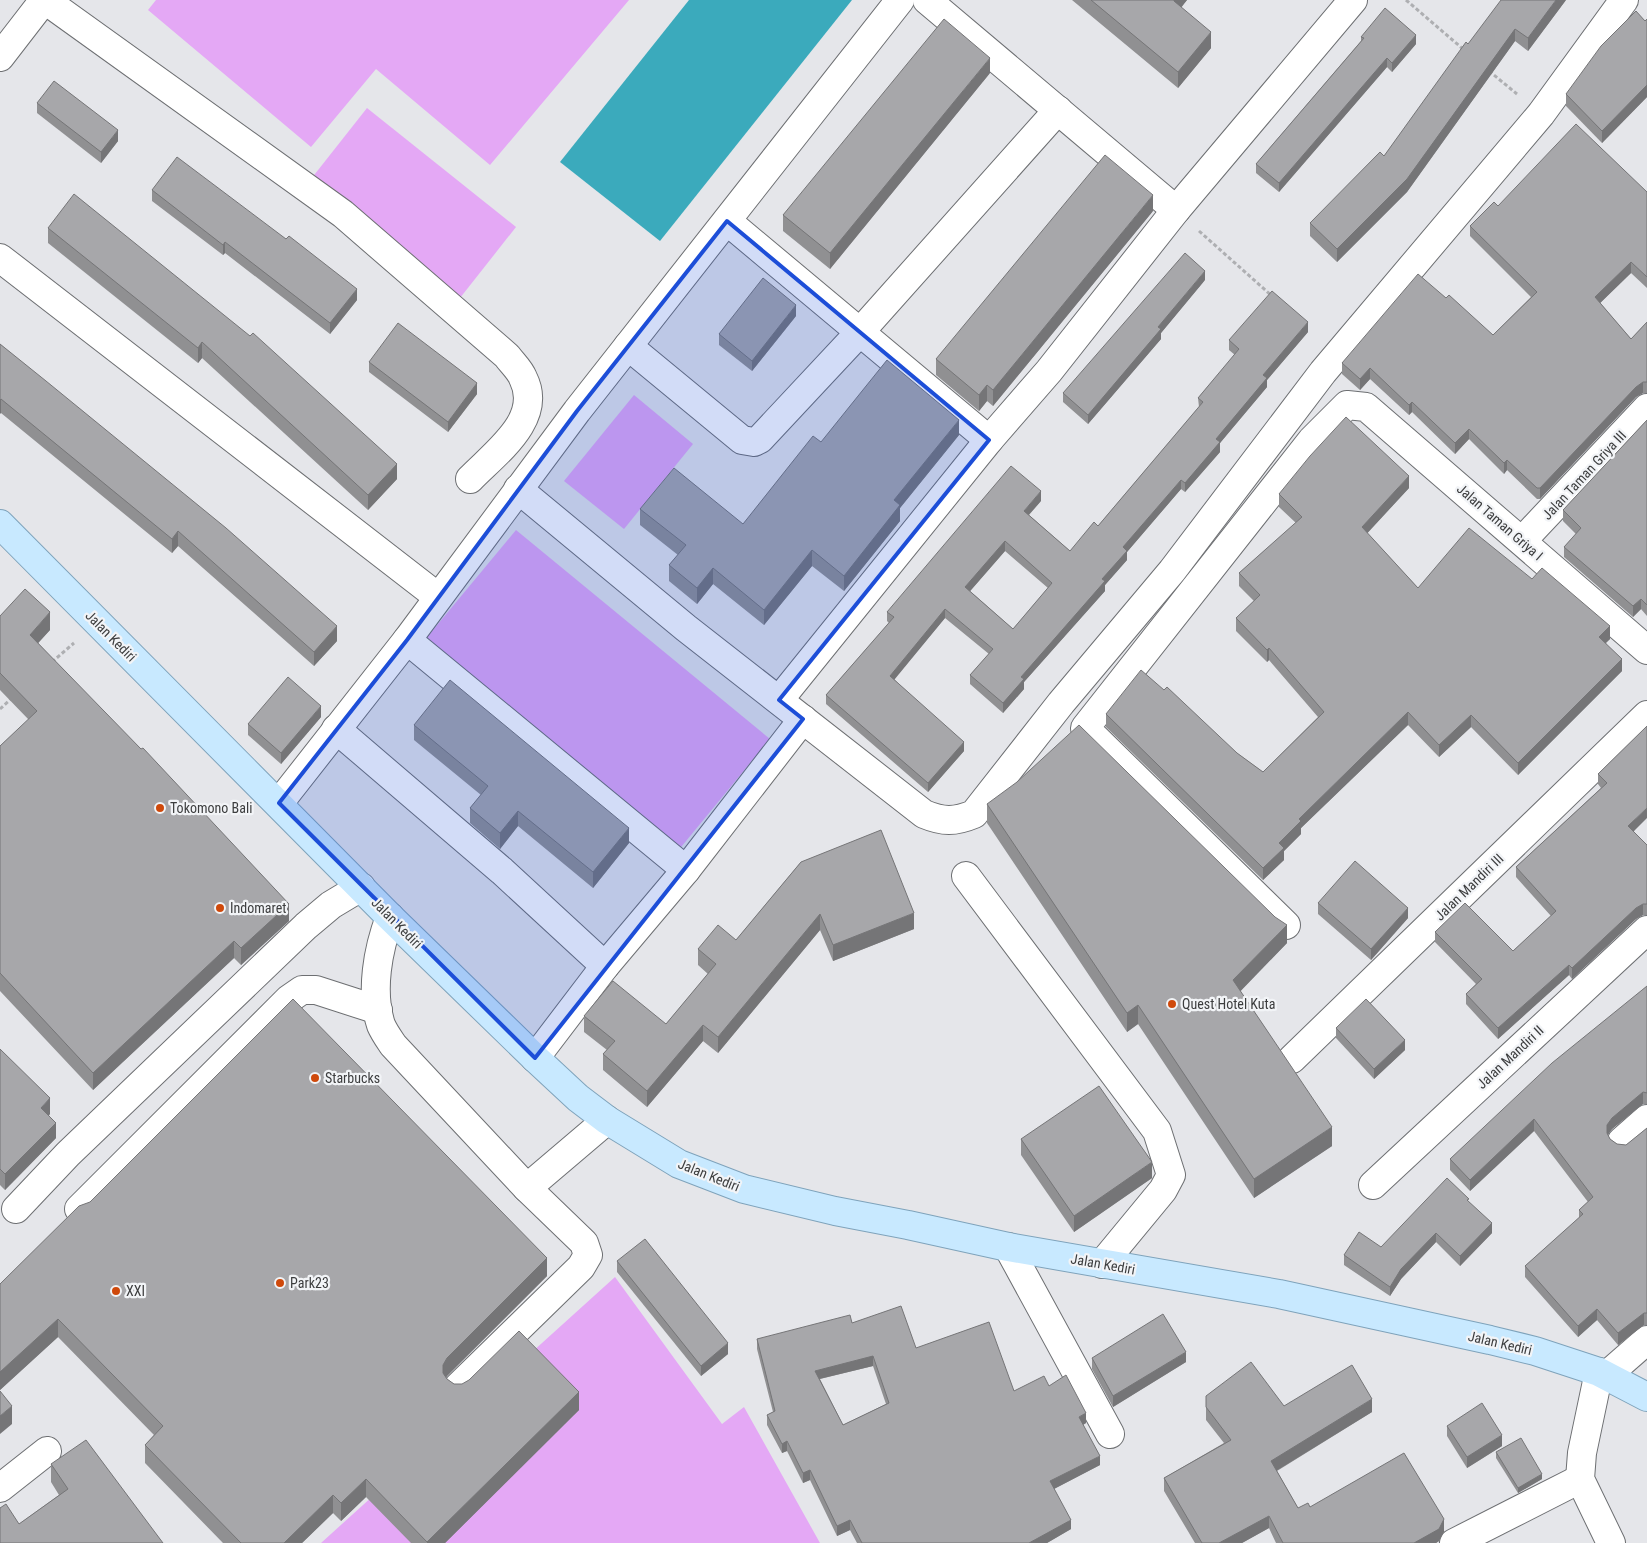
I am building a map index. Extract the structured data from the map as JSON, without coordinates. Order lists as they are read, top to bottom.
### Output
{
  "streets": {
    "main road": ["Jalan Kediri"],
    "street": [
      "Jalan Taman Griya III",
      "Jalan Taman Griya I",
      "Jalan Mandiri III",
      "Jalan Mandiri II"
    ]
  },
  "crossings": [
    ["Jalan Taman Griya III", "Jalan Taman Griya I"]
  ],
  "places": [
    "Tokomono Bali",
    "Indomaret",
    "Quest Hotel Kuta",
    "Starbucks",
    "Park23",
    "XXI"
  ]
}
